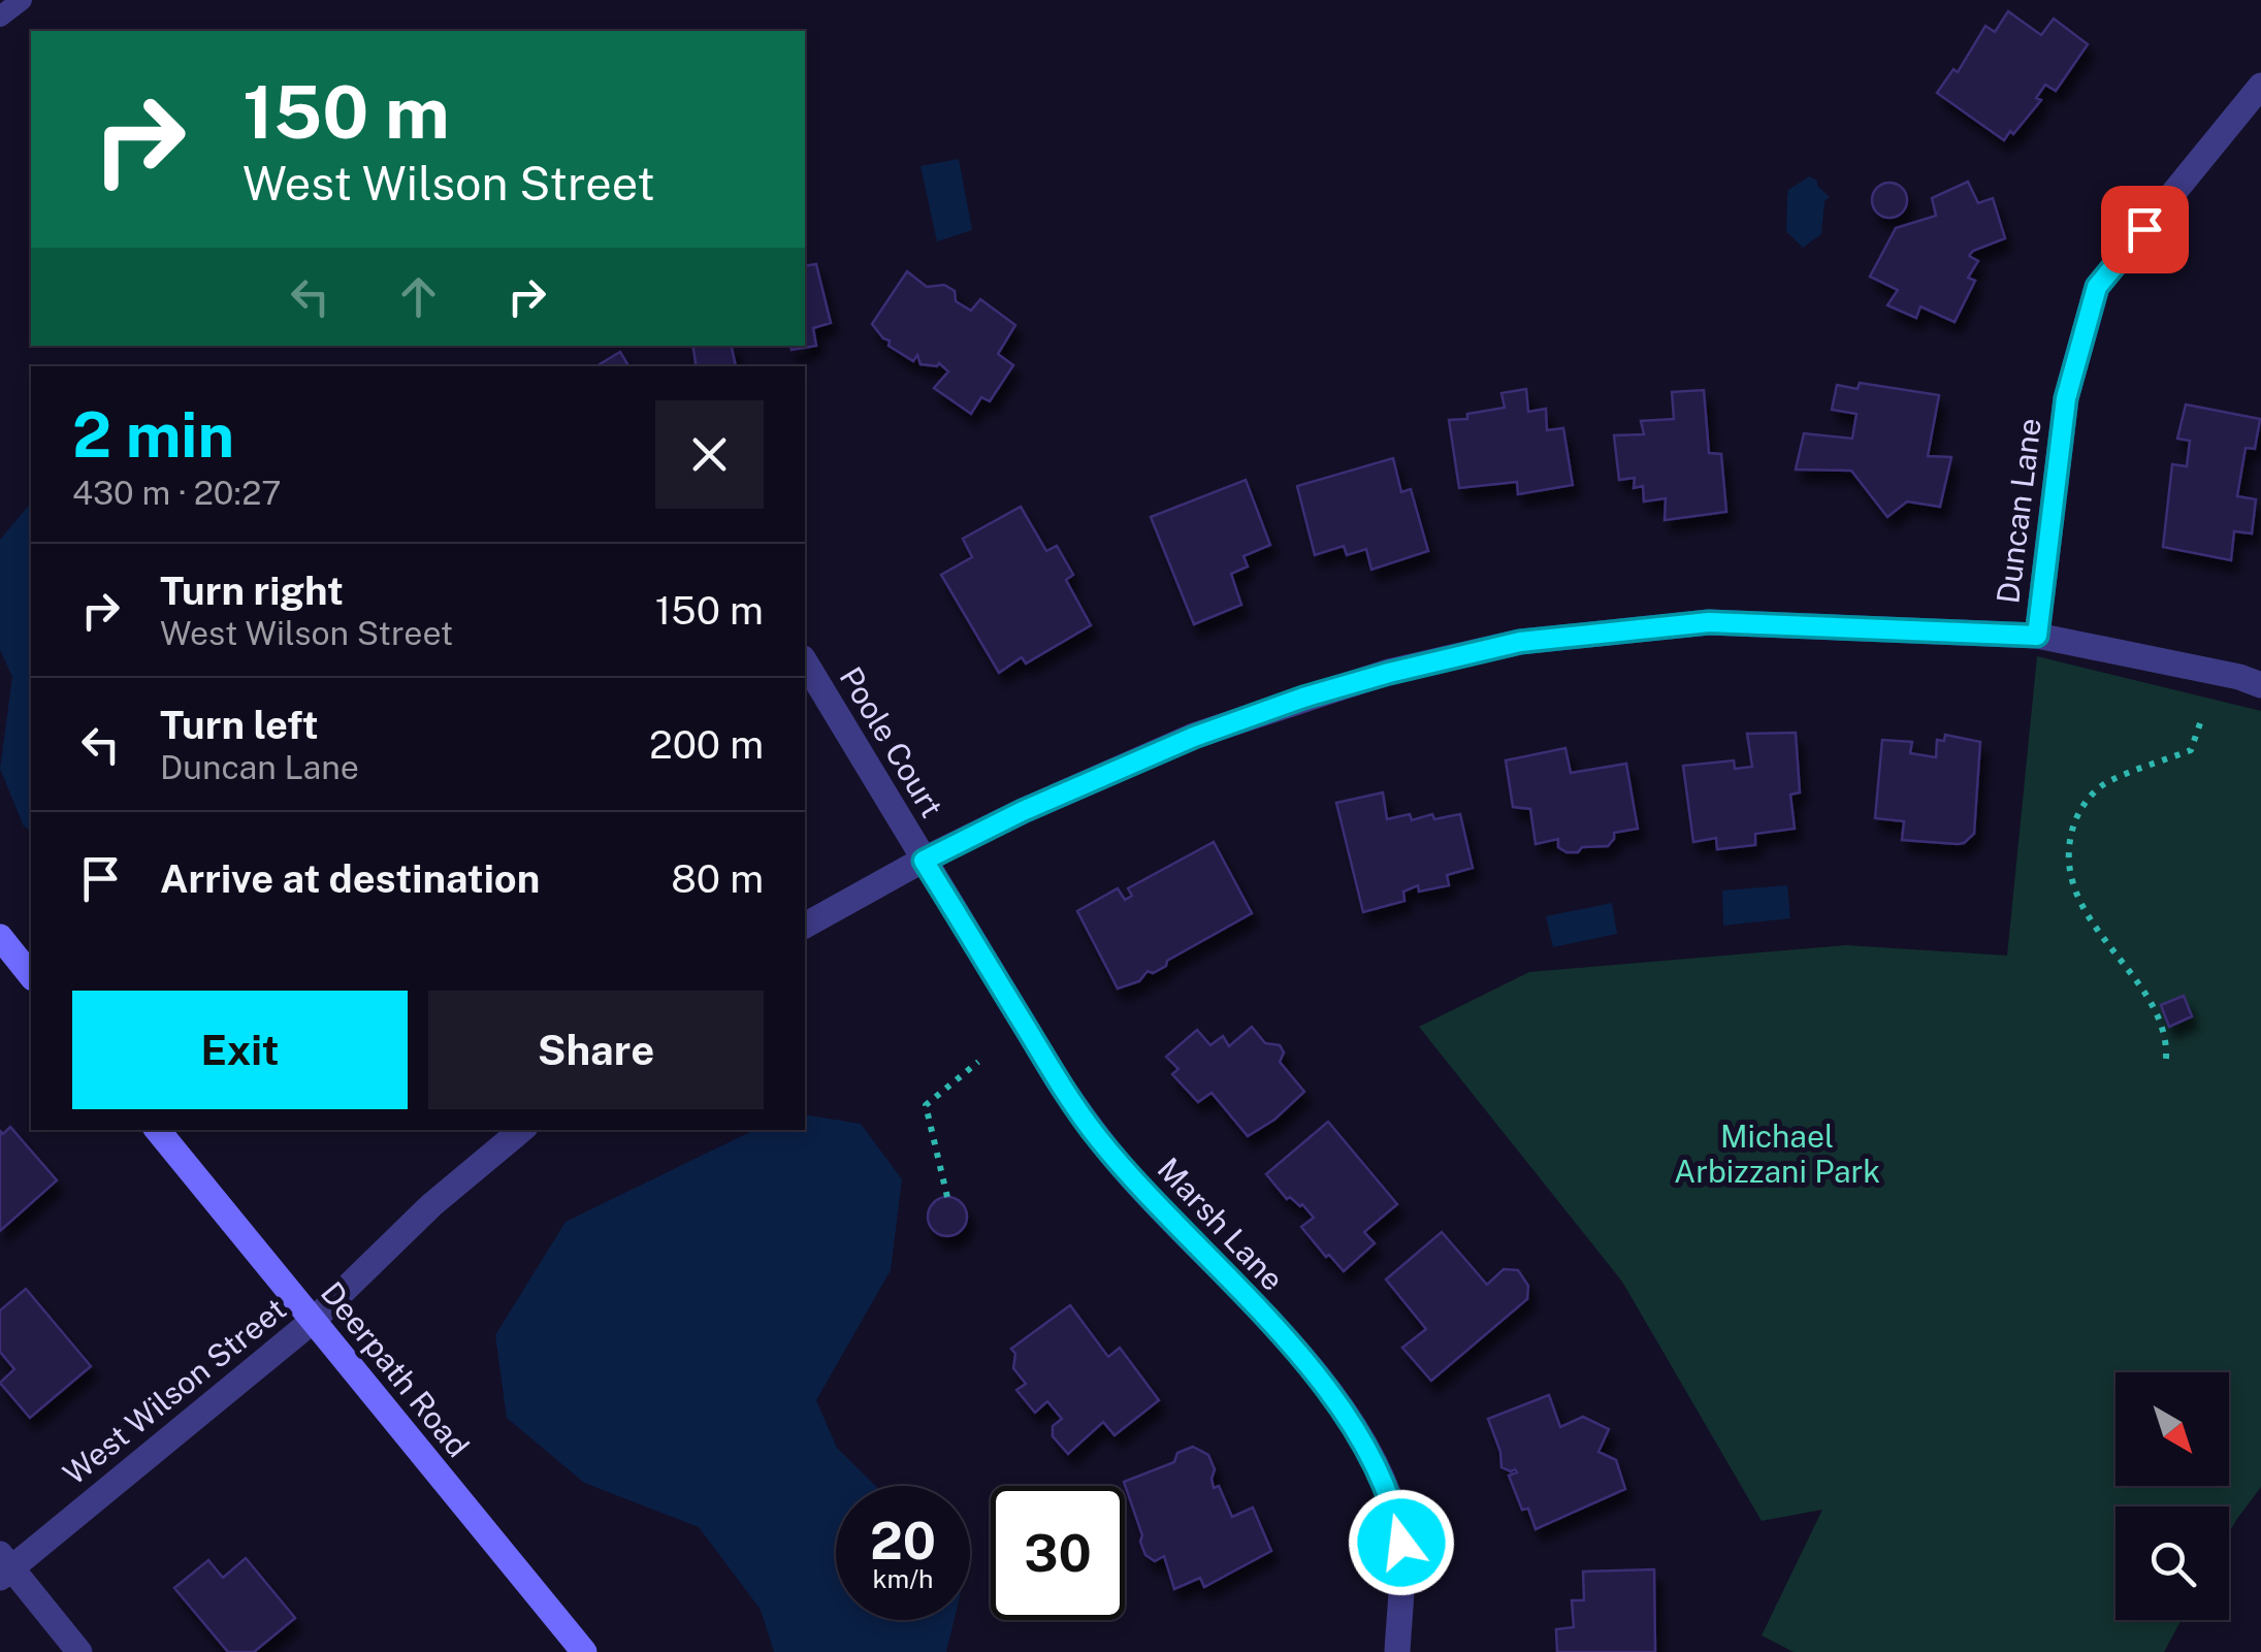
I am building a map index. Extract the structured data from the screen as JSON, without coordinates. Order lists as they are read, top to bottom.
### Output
{
  "streets": {
    "street": [
      "Duncan Lane",
      "Poole Court",
      "Marsh Lane",
      "Deerpath Road",
      "West Wilson Street"
    ]
  },
  "crossings": [
    ["Poole Court", "Marsh Lane"],
    ["Deerpath Road", "West Wilson Street"]
  ],
  "parks": ["Michael Arbizzani Park"],
  "north": "bottom right",
  "page": {
    "turn": ["150 m", "West Wilson Street"],
    "heading": ["2 min", "430 m · 20:27"],
    "list": [
      {
        "name": "Turn right",
        "note": "West Wilson Street",
        "value": "150 m"
      },
      {
        "name": "Turn left",
        "note": "Duncan Lane",
        "value": "200 m"
      },
      {
        "name": "Arrive at destination",
        "value": "80 m"
      }
    ],
    "buttons": ["Exit", "Share"],
    "speed": "20 km/h",
    "limit": "30"
  }
}
